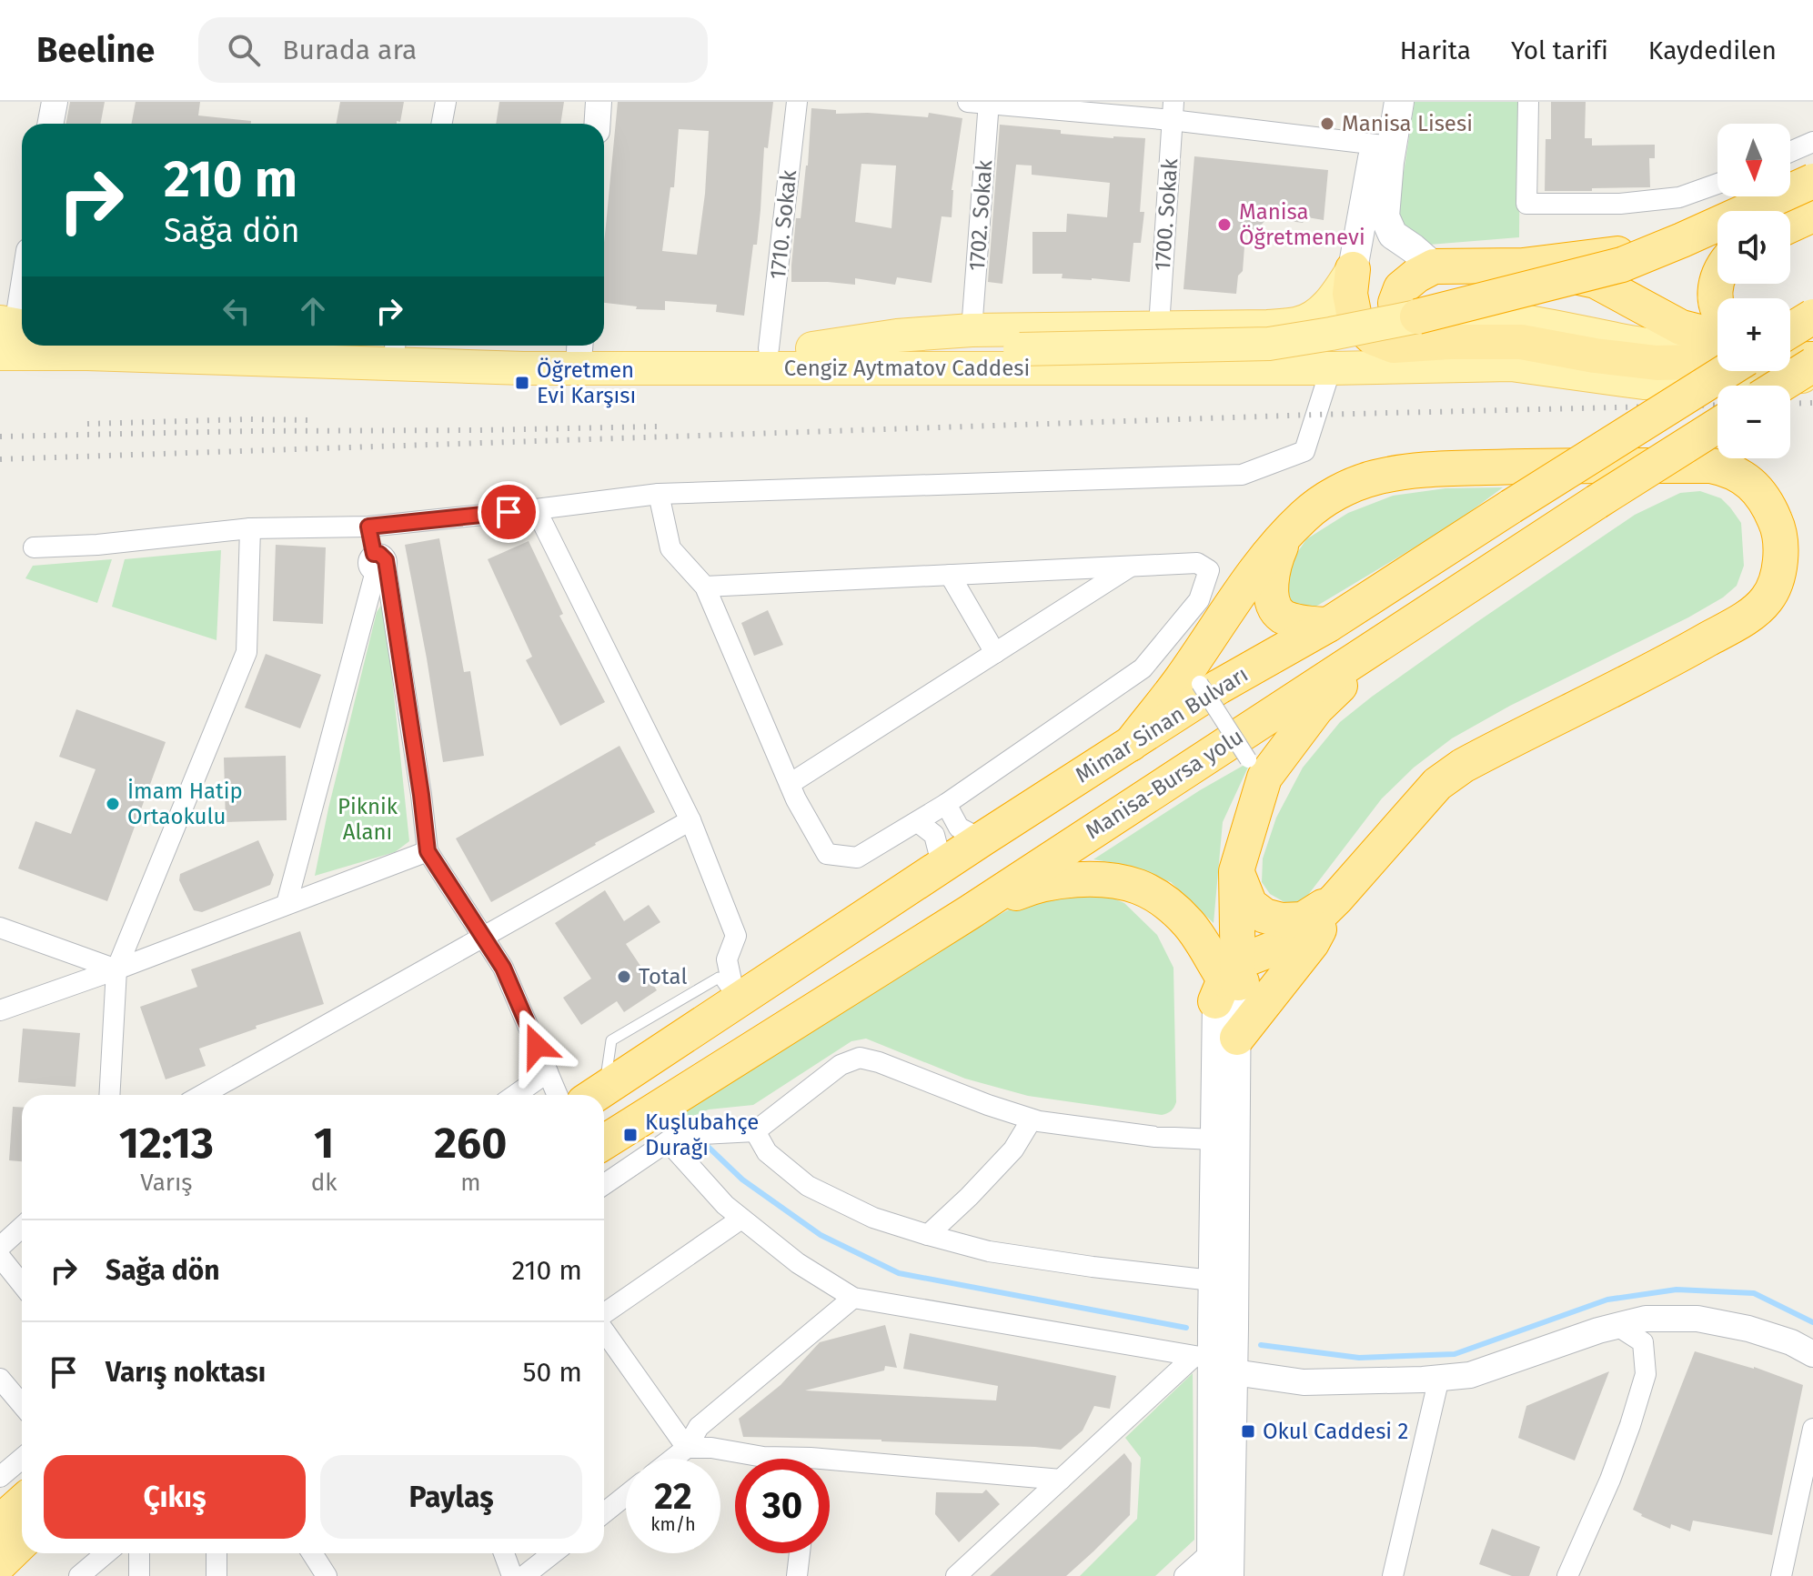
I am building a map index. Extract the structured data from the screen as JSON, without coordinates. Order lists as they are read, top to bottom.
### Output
{
  "streets": {
    "highway": ["Mimar Sinan Bulvarı", "Manisa-Bursa yolu"],
    "main road": ["Cengiz Aytmatov Caddesi"],
    "street": ["1700. Sokak", "1702. Sokak", "1710. Sokak"]
  },
  "crossings": [
    ["1710. Sokak", "Cengiz Aytmatov Caddesi"]
  ],
  "parks": ["Piknik Alanı"],
  "places": {
    "other": [
      "Manisa Lisesi",
      "Manisa Öğretmenevi",
      "İmam Hatip Ortaokulu",
      "Total"
    ],
    "transit": ["Öğretmen Evi Karşısı", "Kuşlubahçe Durağı", "Okul Caddesi 2"]
  },
  "north": "bottom",
  "page": {
    "header": "Beeline",
    "search": "Burada ara",
    "nav": ["Harita", "Yol tarifi", "Kaydedilen"],
    "map_buttons": ["+", "−"],
    "turn": ["210 m", "Sağa dön"],
    "eta": [
      "12:13",
      "Varış",
      "1",
      "dk",
      "260",
      "m"
    ],
    "list": [
      {
        "name": "Sağa dön",
        "value": "210 m"
      },
      {
        "name": "Varış noktası",
        "value": "50 m"
      }
    ],
    "buttons": ["Çıkış", "Paylaş"],
    "speed": "22 km/h",
    "limit": "30"
  }
}
